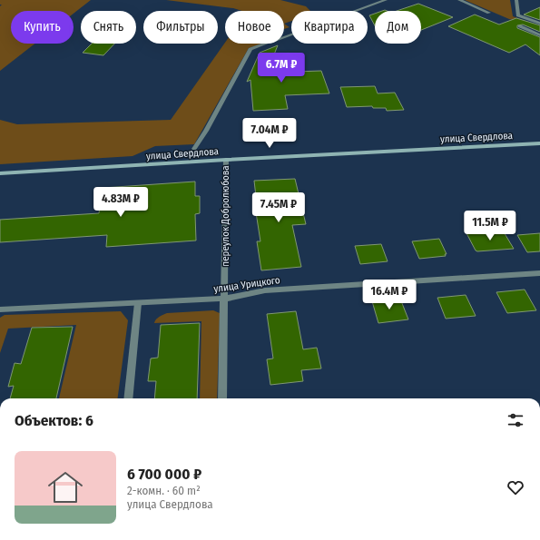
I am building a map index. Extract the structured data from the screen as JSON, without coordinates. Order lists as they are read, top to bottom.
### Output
{
  "streets": {
    "main road": ["улица Свердлова"],
    "street": ["переулок Добролюбова", "улица Урицкого"]
  },
  "crossings": [
    ["улица Свердлова", "переулок Добролюбова"],
    ["переулок Добролюбова", "улица Урицкого"]
  ],
  "page": {
    "chip": [
      "Купить",
      "Снять",
      "Фильтры",
      "Новое",
      "Квартира",
      "Дом"
    ],
    "price": [
      "6.7M ₽",
      "7.04M ₽",
      "4.83M ₽",
      "7.45M ₽",
      "11.5M ₽",
      "16.4M ₽"
    ],
    "heading": "Объектов: 6",
    "list": [
      {
        "name": "6 700 000 ₽",
        "note": "2-комн. · 60 m² · улица Свердлова"
      }
    ]
  }
}
